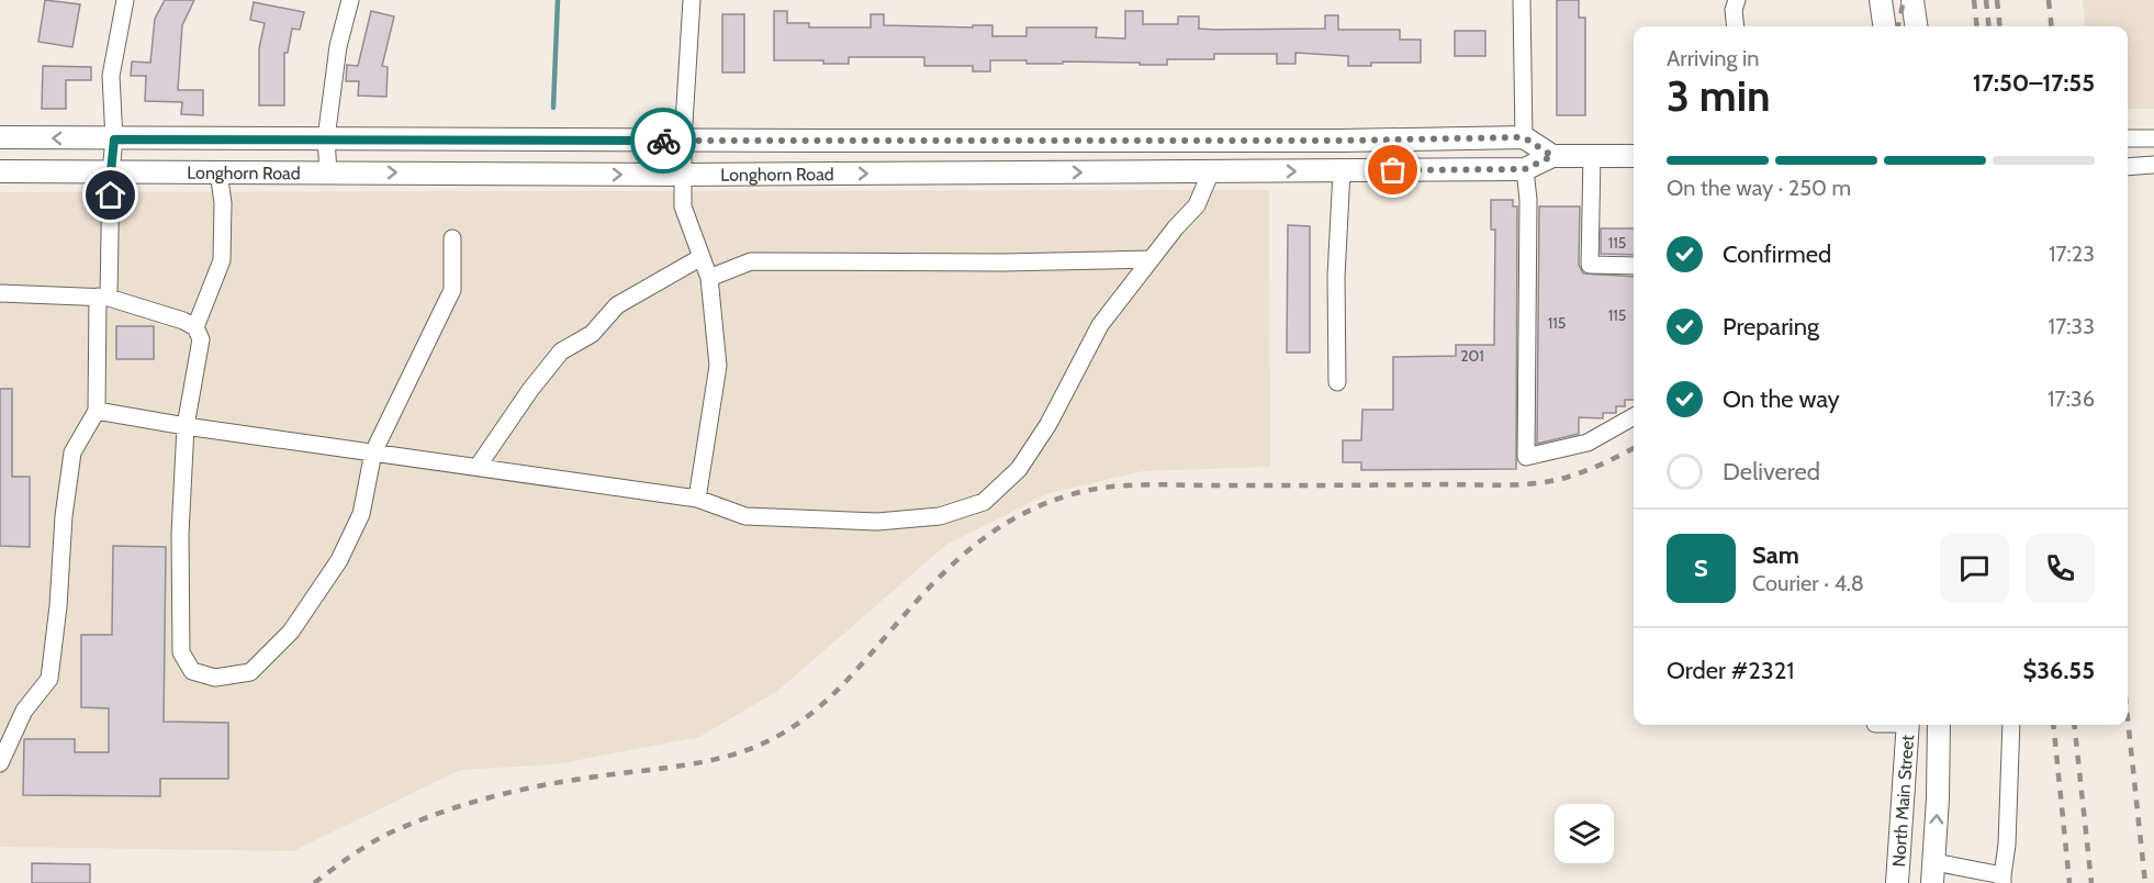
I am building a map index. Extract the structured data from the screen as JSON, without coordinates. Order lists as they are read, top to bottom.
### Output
{
  "streets": {
    "main road": ["Longhorn Road", "North Main Street"]
  },
  "house_numbers": [
    "115",
    "115",
    "115",
    "201"
  ],
  "page": {
    "heading": ["3 min", "Arriving in", "17:50–17:55"],
    "panel": [
      "Sam",
      "Courier · 4.8",
      "Order #2321",
      "$36.55"
    ],
    "bar": "On the way · 250 m",
    "list": [
      ["Confirmed", "17:23"],
      ["Preparing", "17:33"],
      ["On the way", "17:36"],
      "Delivered"
    ],
    "round": "S"
  }
}
